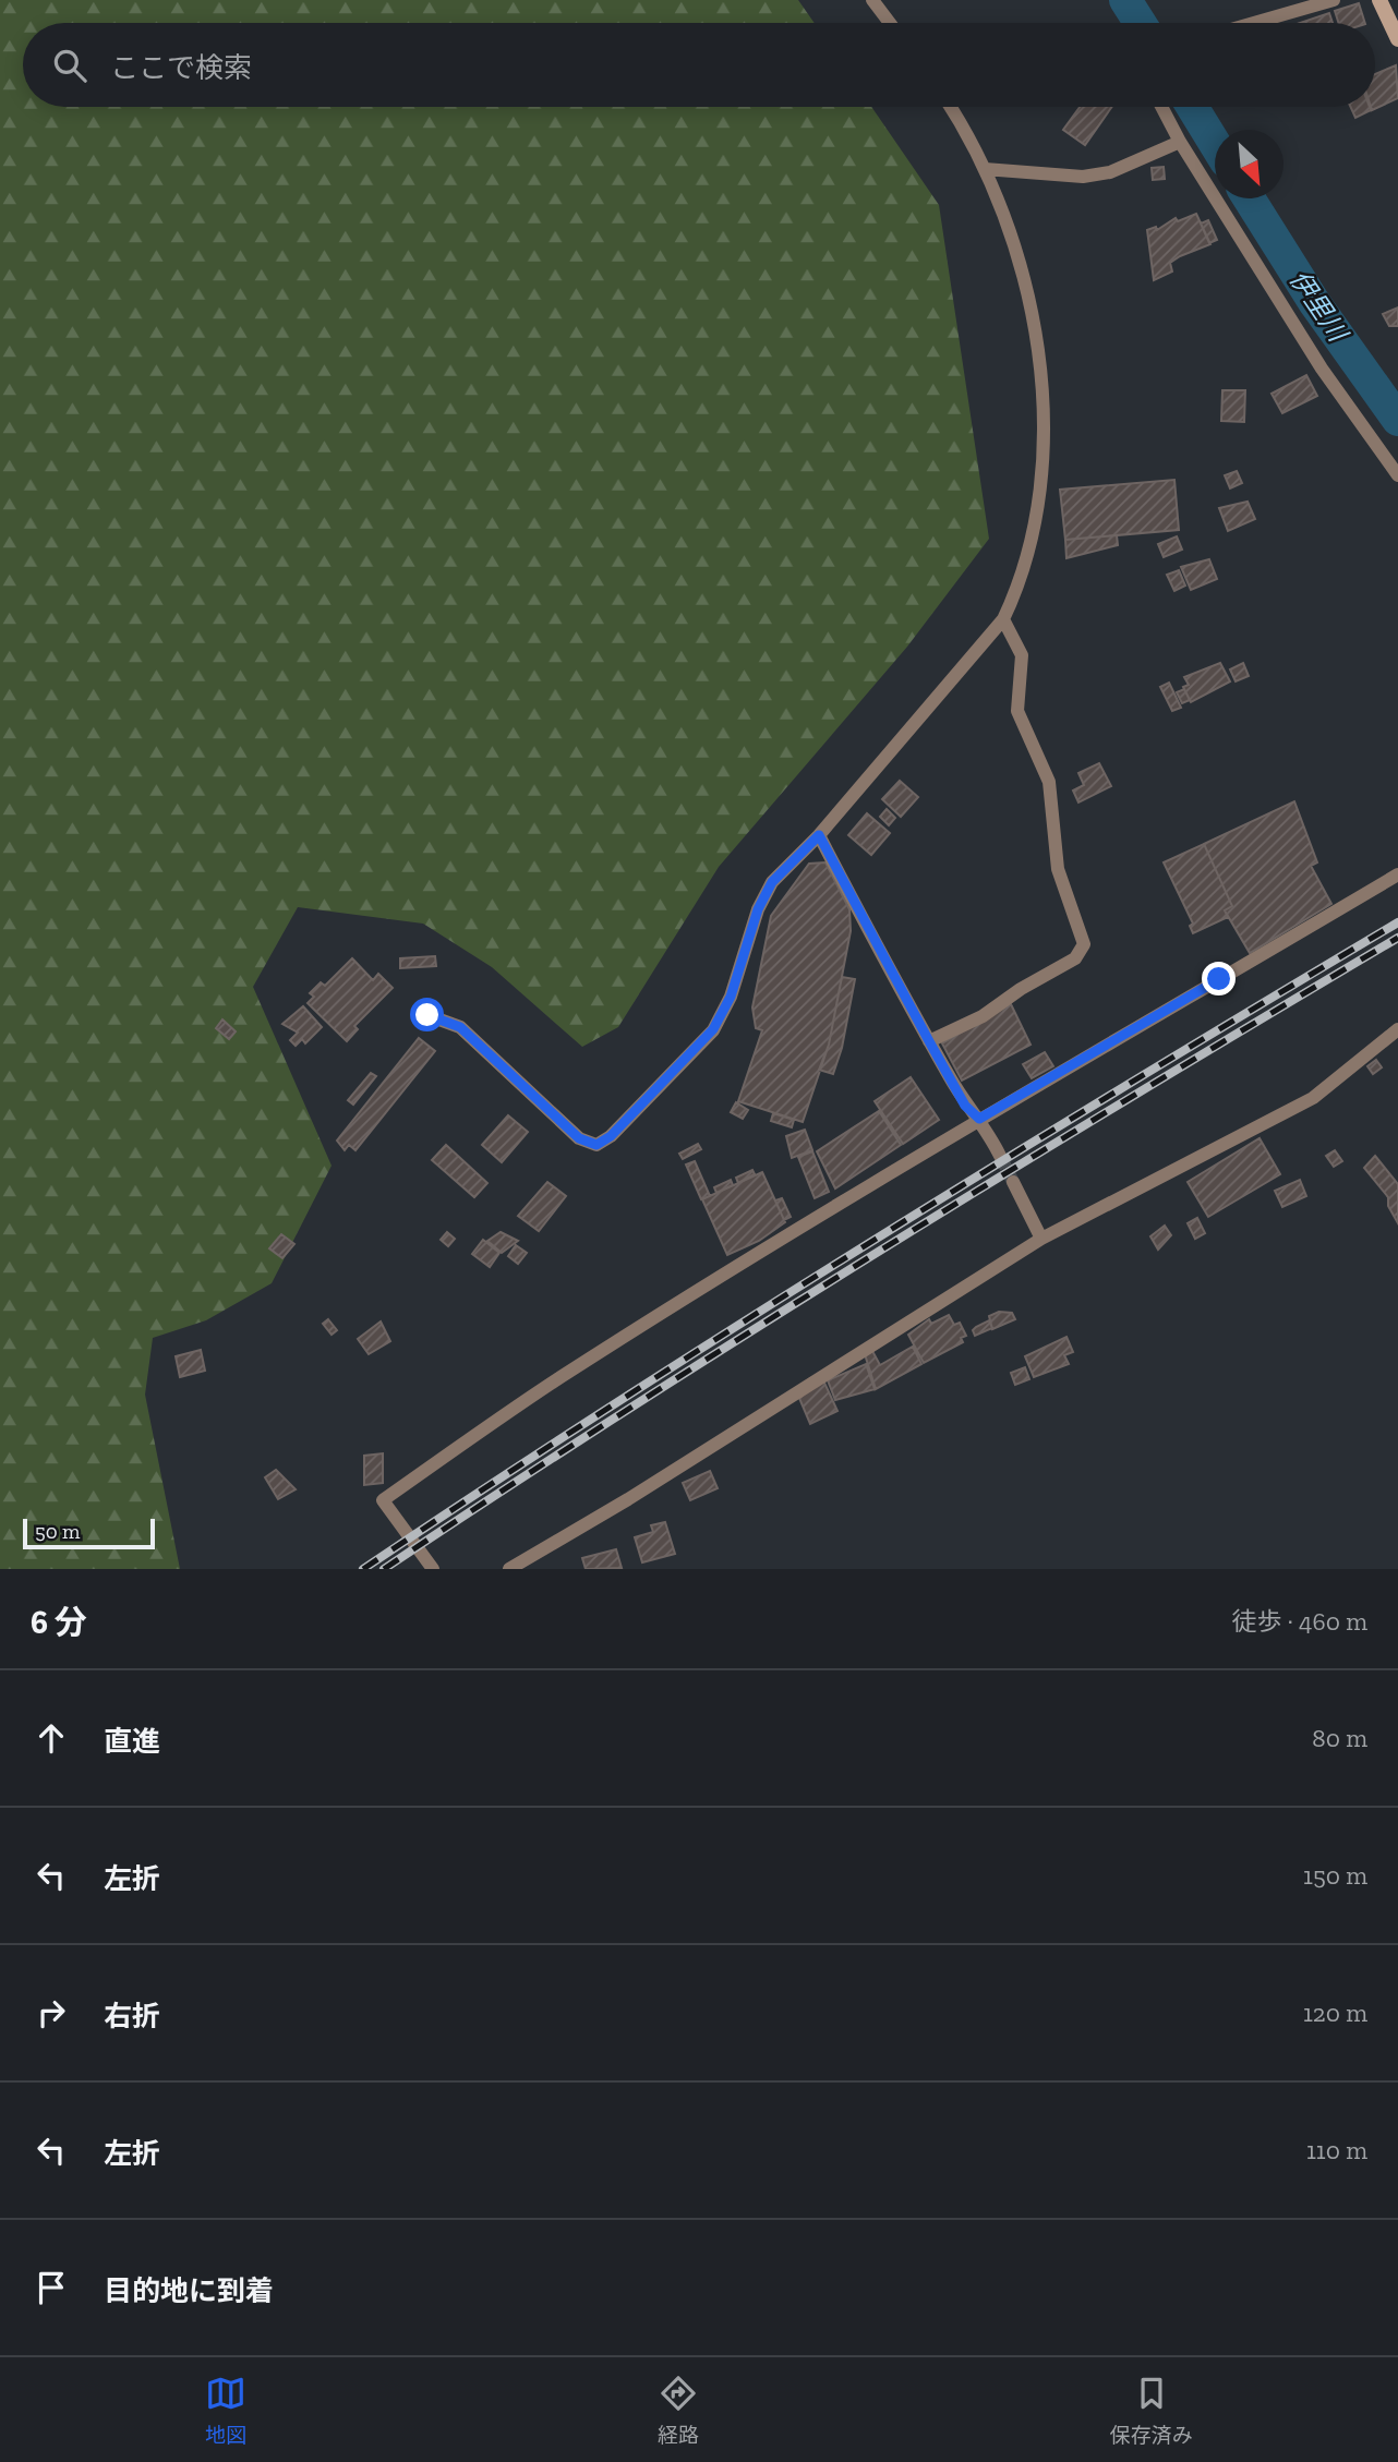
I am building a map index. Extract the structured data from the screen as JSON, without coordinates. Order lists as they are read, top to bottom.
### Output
{
  "water": ["伊里川"],
  "scale_bar": "50 m",
  "north": "bottom right",
  "page": {
    "search": "ここで検索",
    "scale": "50 m",
    "heading": ["6 分", "徒歩 · 460 m"],
    "list": [
      ["直進", "80 m"],
      ["左折", "150 m"],
      ["右折", "120 m"],
      ["左折", "110 m"],
      "目的地に到着"
    ],
    "nav": ["地図", "経路", "保存済み"]
  }
}
